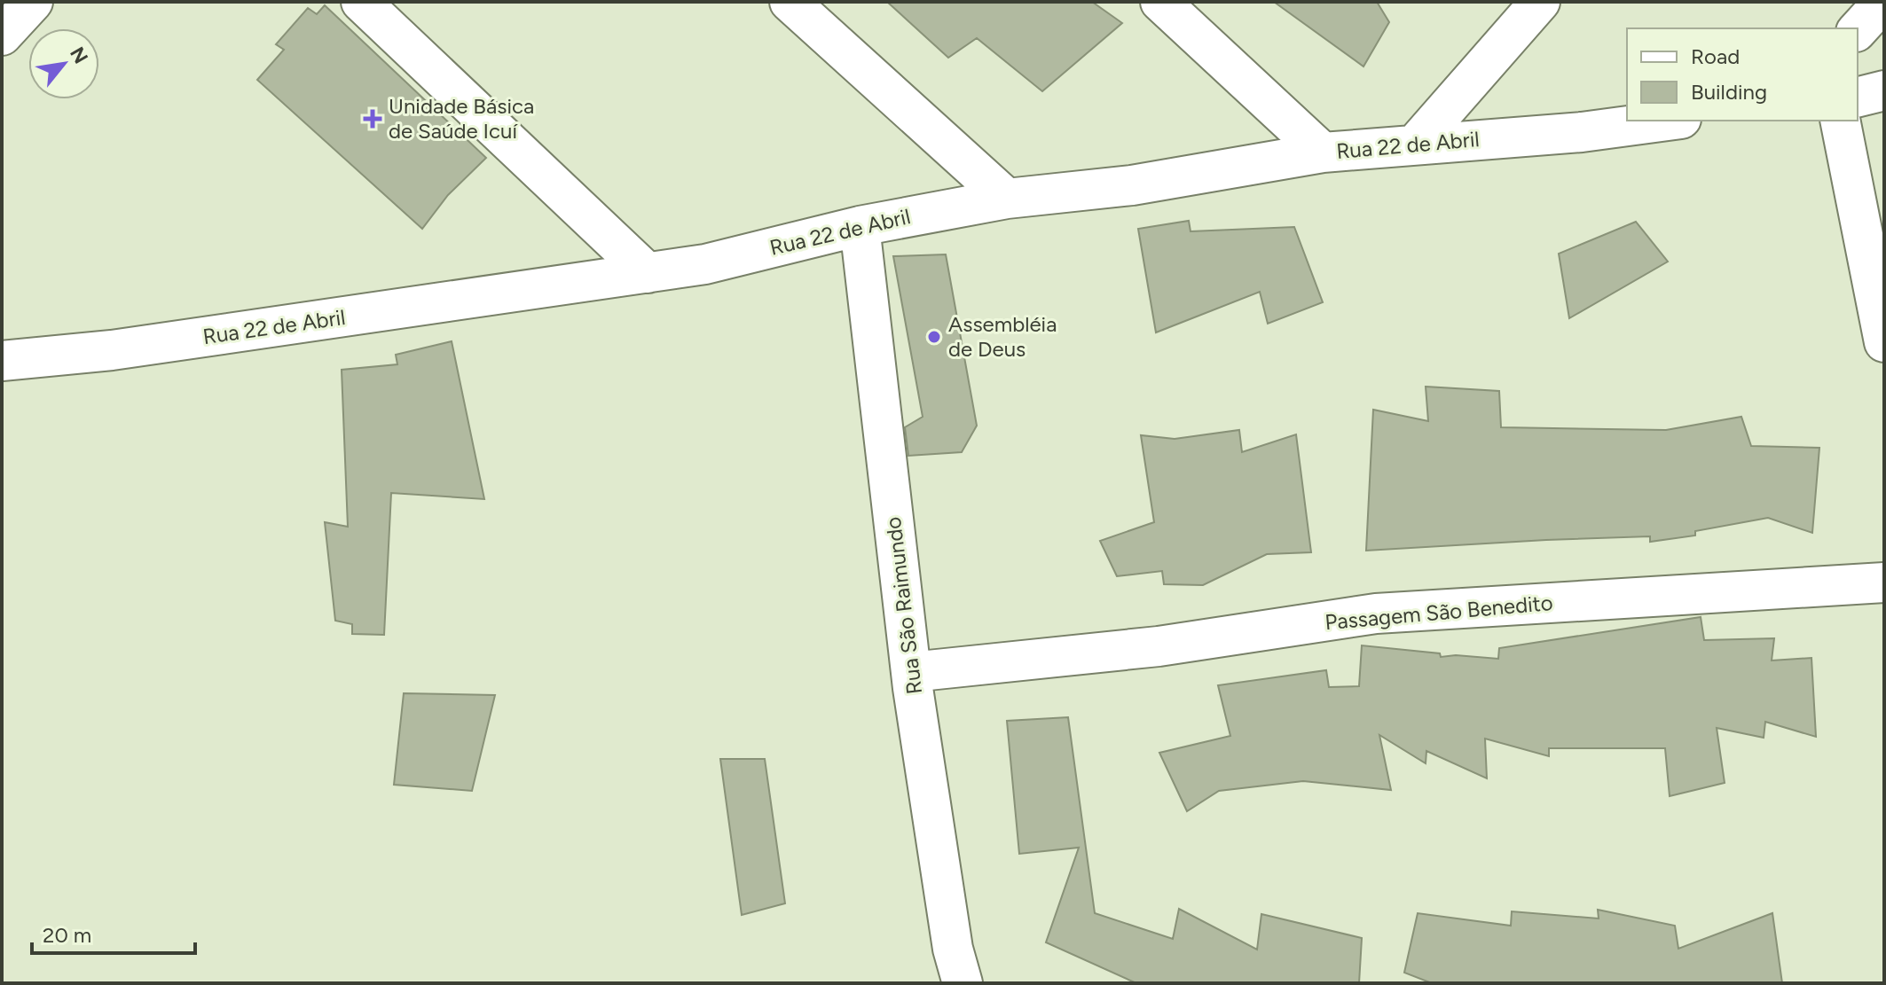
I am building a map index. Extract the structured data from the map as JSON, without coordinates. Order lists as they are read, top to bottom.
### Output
{
  "streets": {
    "street": ["Rua 22 de Abril", "Rua São Raimundo", "Passagem São Benedito"]
  },
  "crossings": [
    ["Rua 22 de Abril", "Rua São Raimundo"],
    ["Rua São Raimundo", "Passagem São Benedito"]
  ],
  "places": {
    "health": ["Unidade Básica de Saúde Icuí"],
    "other": ["Assembléia de Deus"]
  },
  "legend": ["Road", "Building"],
  "scale_bar": "20 m",
  "north": "top right"
}
